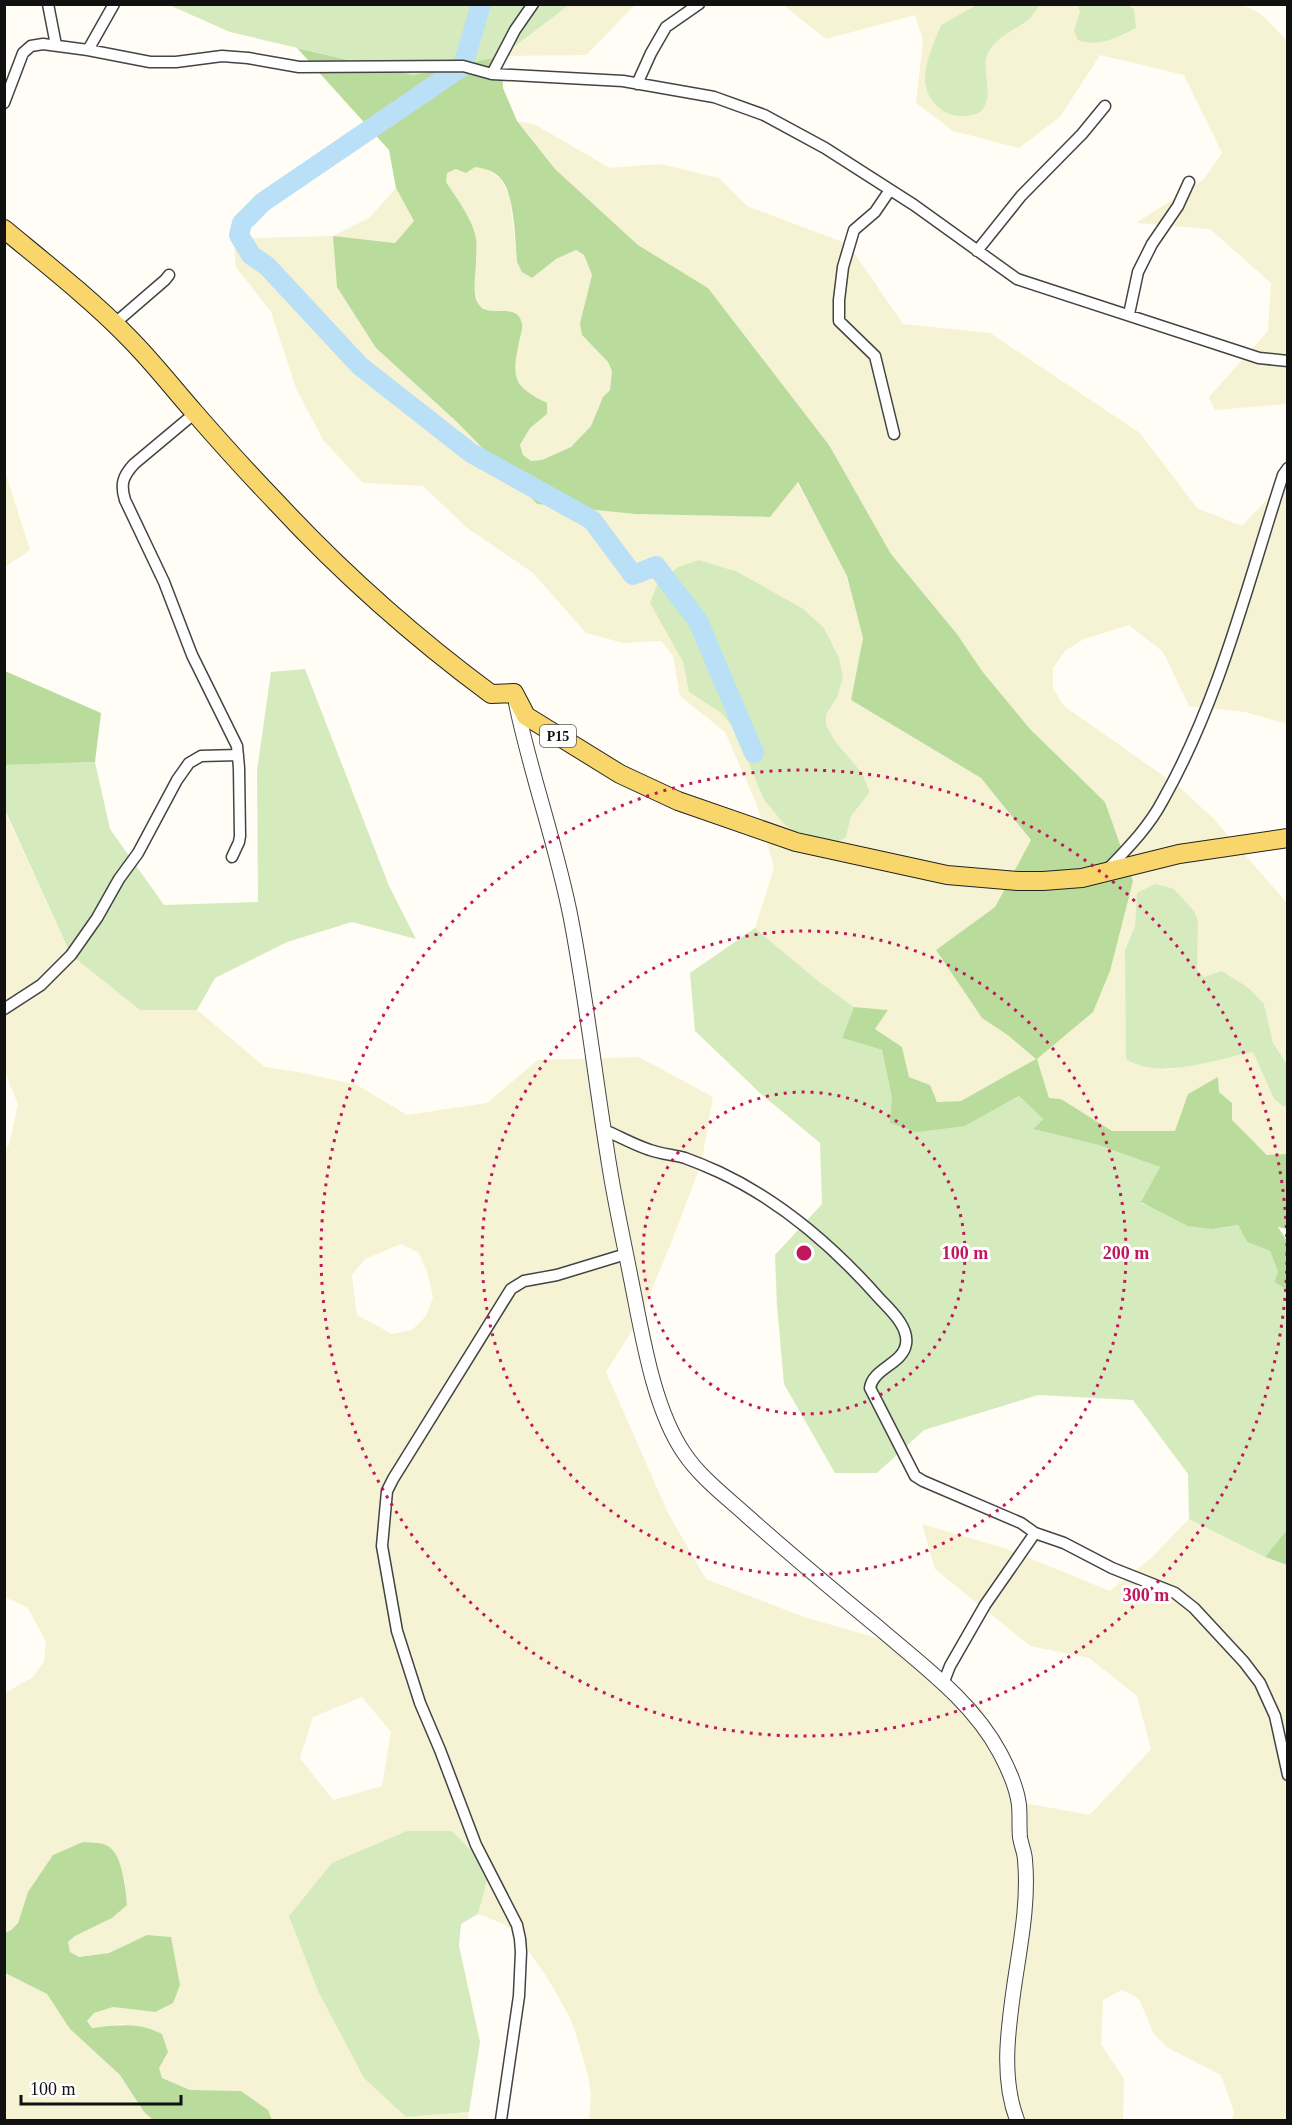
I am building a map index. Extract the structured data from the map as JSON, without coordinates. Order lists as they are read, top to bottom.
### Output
{
  "streets": {
    "main road": ["P15"]
  },
  "scale_bar": "100 m",
  "rings": ["100 m", "200 m", "300 m"]
}
